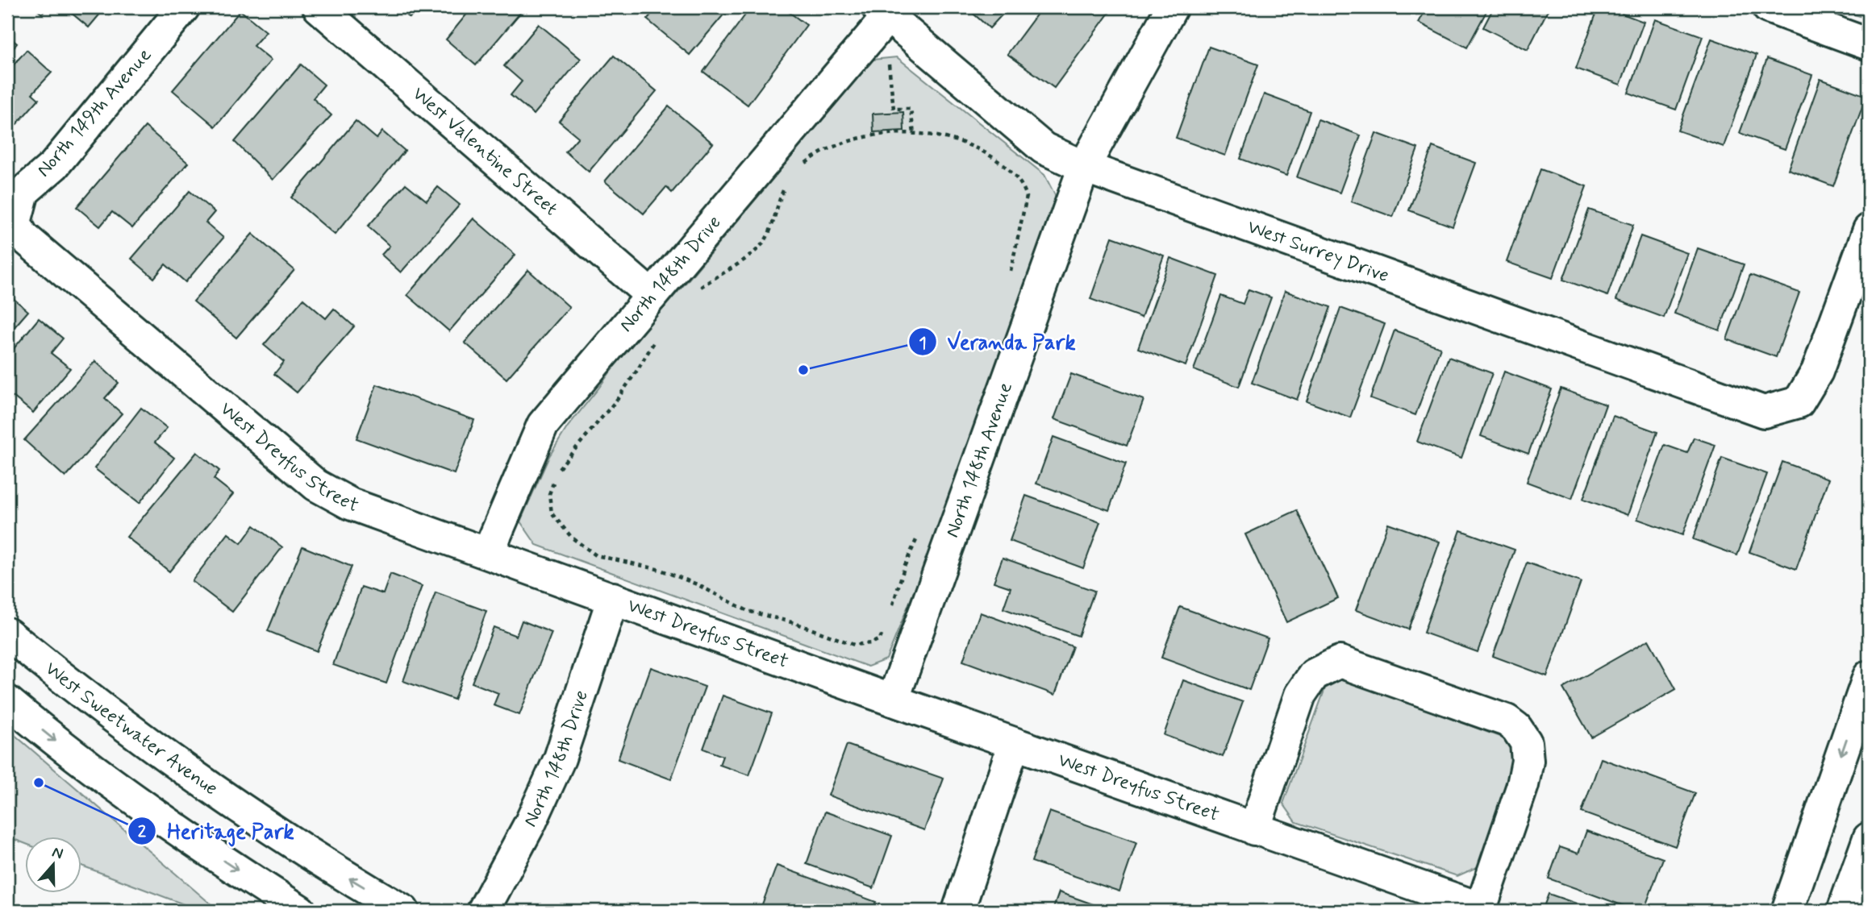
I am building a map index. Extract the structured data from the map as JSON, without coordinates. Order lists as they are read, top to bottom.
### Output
{
  "streets": {
    "street": [
      "North 149th Avenue",
      "West Valentine Street",
      "West Surrey Drive",
      "North 148th Drive",
      "West Dreyfus Street",
      "North 148th Avenue",
      "West Sweetwater Avenue"
    ]
  },
  "crossings": [
    ["North 149th Avenue", "West Dreyfus Street"],
    ["West Valentine Street", "North 148th Drive"],
    ["West Surrey Drive", "North 148th Drive"],
    ["West Surrey Drive", "North 148th Avenue"],
    ["North 148th Drive", "West Dreyfus Street"],
    ["West Dreyfus Street", "North 148th Avenue"]
  ],
  "places": ["Veranda Park", "Heritage Park"],
  "north": "top"
}
